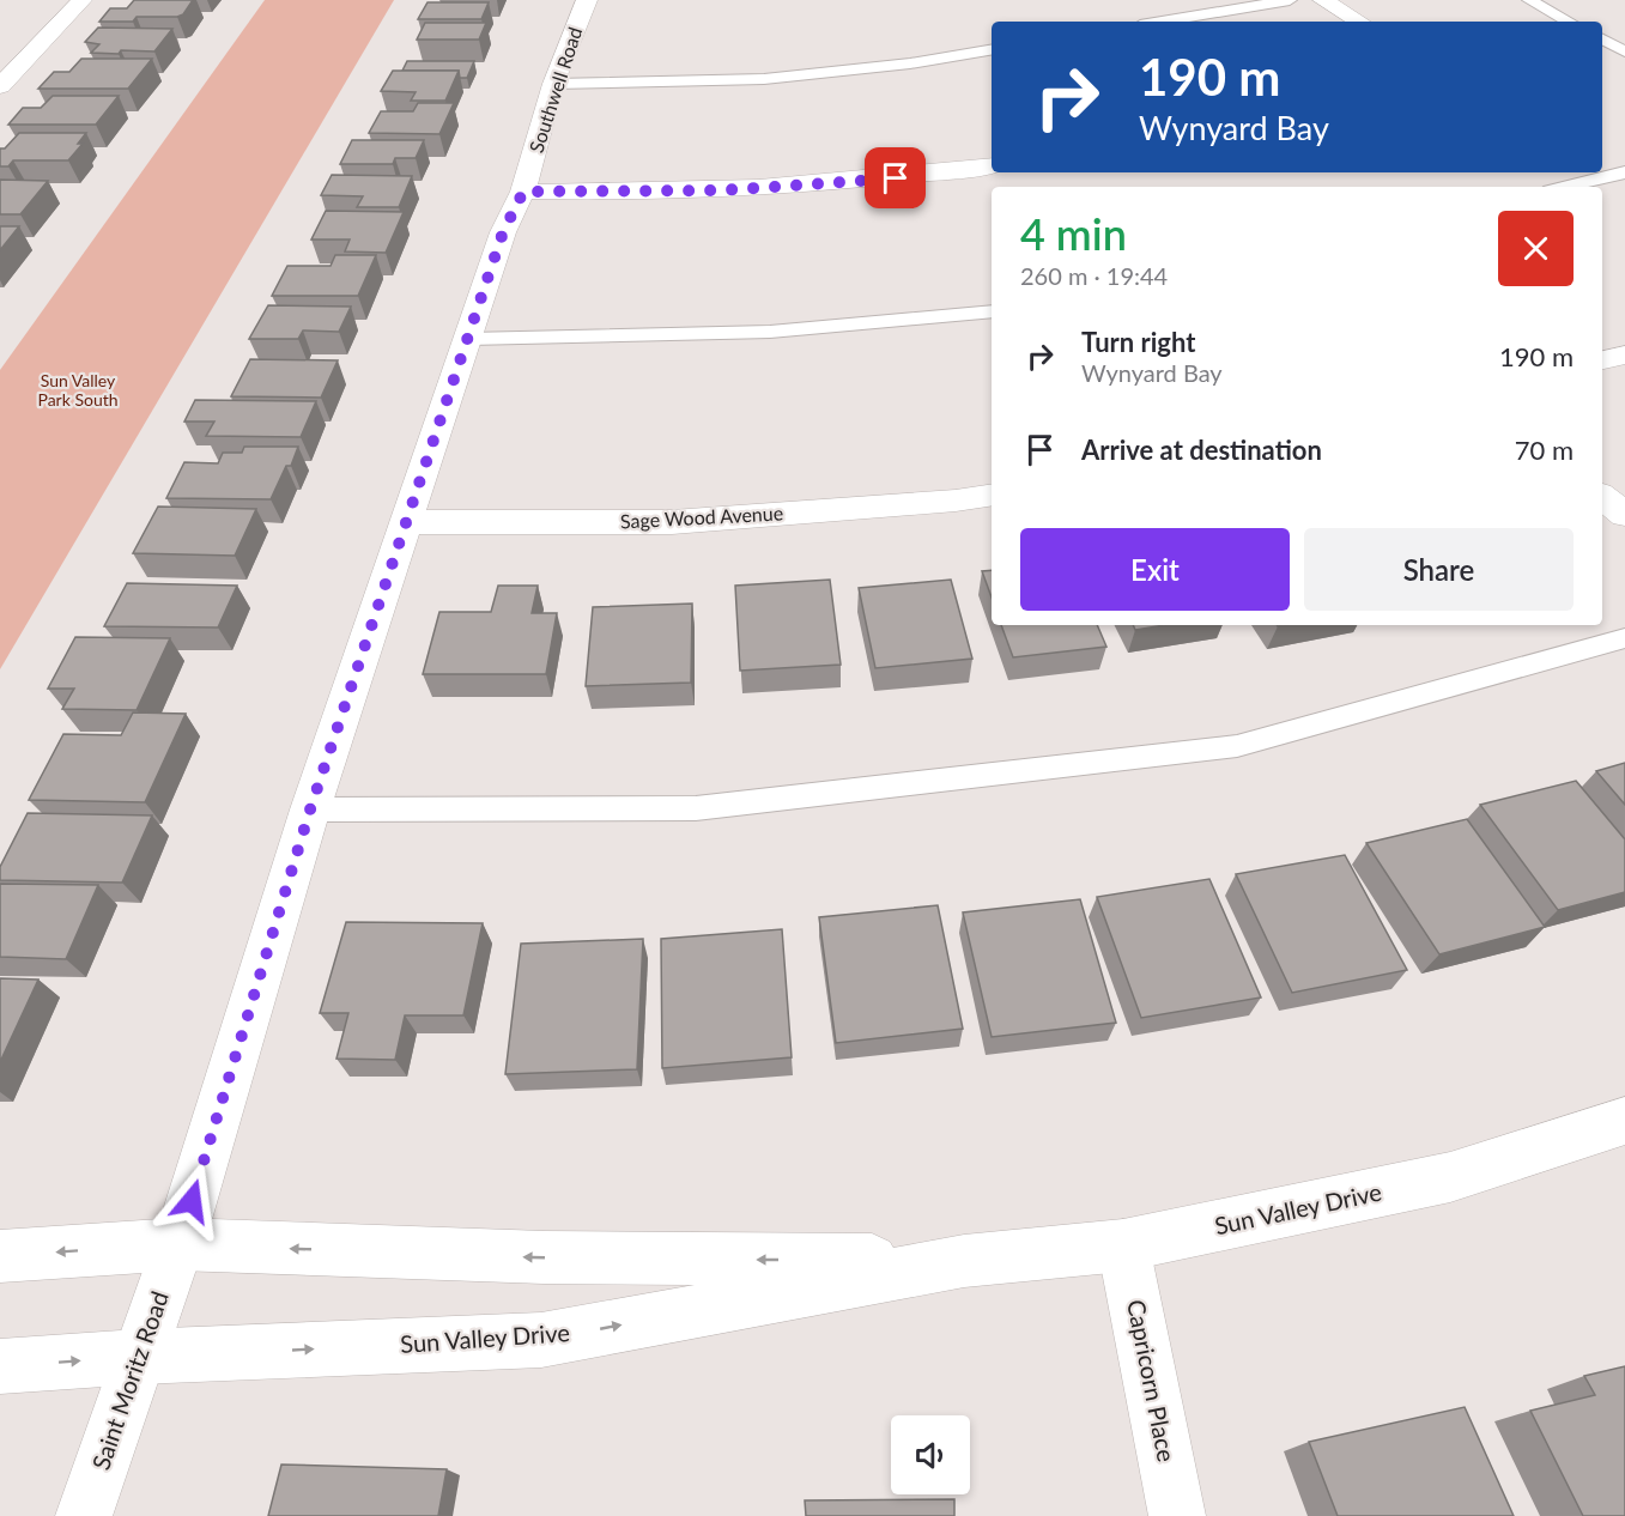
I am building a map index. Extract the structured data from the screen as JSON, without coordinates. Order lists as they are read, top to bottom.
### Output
{
  "streets": {
    "street": [
      "Southwell Road",
      "Sage Wood Avenue",
      "Sun Valley Drive",
      "Saint Moritz Road",
      "Capricorn Place"
    ]
  },
  "crossings": [
    ["Southwell Road", "Sage Wood Avenue"],
    ["Southwell Road", "Sun Valley Drive"],
    ["Southwell Road", "Saint Moritz Road"],
    ["Sun Valley Drive", "Saint Moritz Road"],
    ["Sun Valley Drive", "Capricorn Place"]
  ],
  "parks": ["Sun Valley Park South"],
  "page": {
    "turn": ["190 m", "Wynyard Bay"],
    "heading": ["4 min", "260 m · 19:44"],
    "list": [
      {
        "name": "Turn right",
        "note": "Wynyard Bay",
        "value": "190 m"
      },
      {
        "name": "Arrive at destination",
        "value": "70 m"
      }
    ],
    "buttons": ["Exit", "Share"]
  }
}
